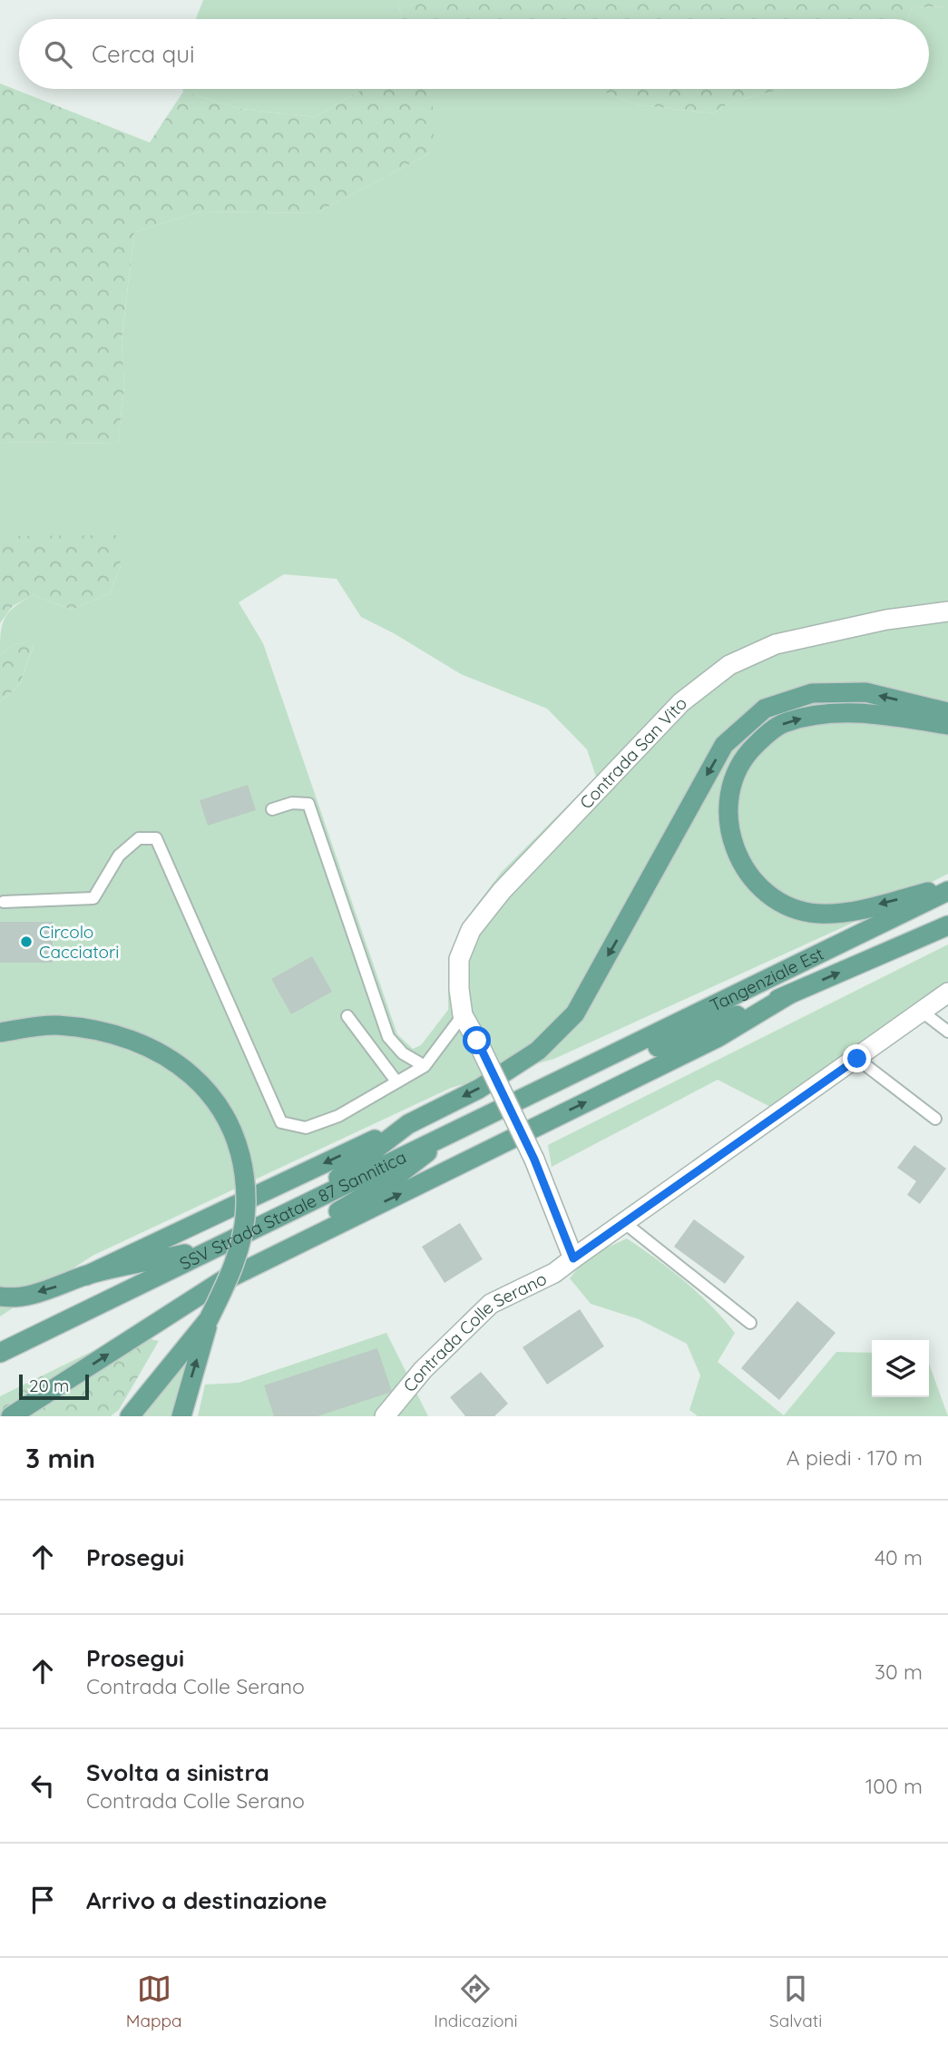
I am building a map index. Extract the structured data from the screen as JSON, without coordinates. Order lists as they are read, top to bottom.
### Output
{
  "streets": {
    "main road": ["Tangenziale Est", "SSV Strada Statale 87 Sannitica"],
    "street": ["Contrada San Vito", "Contrada Colle Serano"]
  },
  "crossings": [
    ["Contrada San Vito", "Contrada Colle Serano"],
    ["Tangenziale Est", "SSV Strada Statale 87 Sannitica"]
  ],
  "places": ["Circolo Cacciatori"],
  "scale_bar": "20 m",
  "page": {
    "search": "Cerca qui",
    "scale": "20 m",
    "heading": ["3 min", "A piedi · 170 m"],
    "list": [
      ["Prosegui", "40 m"],
      ["Prosegui", "Contrada Colle Serano", "30 m"],
      ["Svolta a sinistra", "Contrada Colle Serano", "100 m"],
      "Arrivo a destinazione"
    ],
    "nav": ["Mappa", "Indicazioni", "Salvati"]
  }
}
